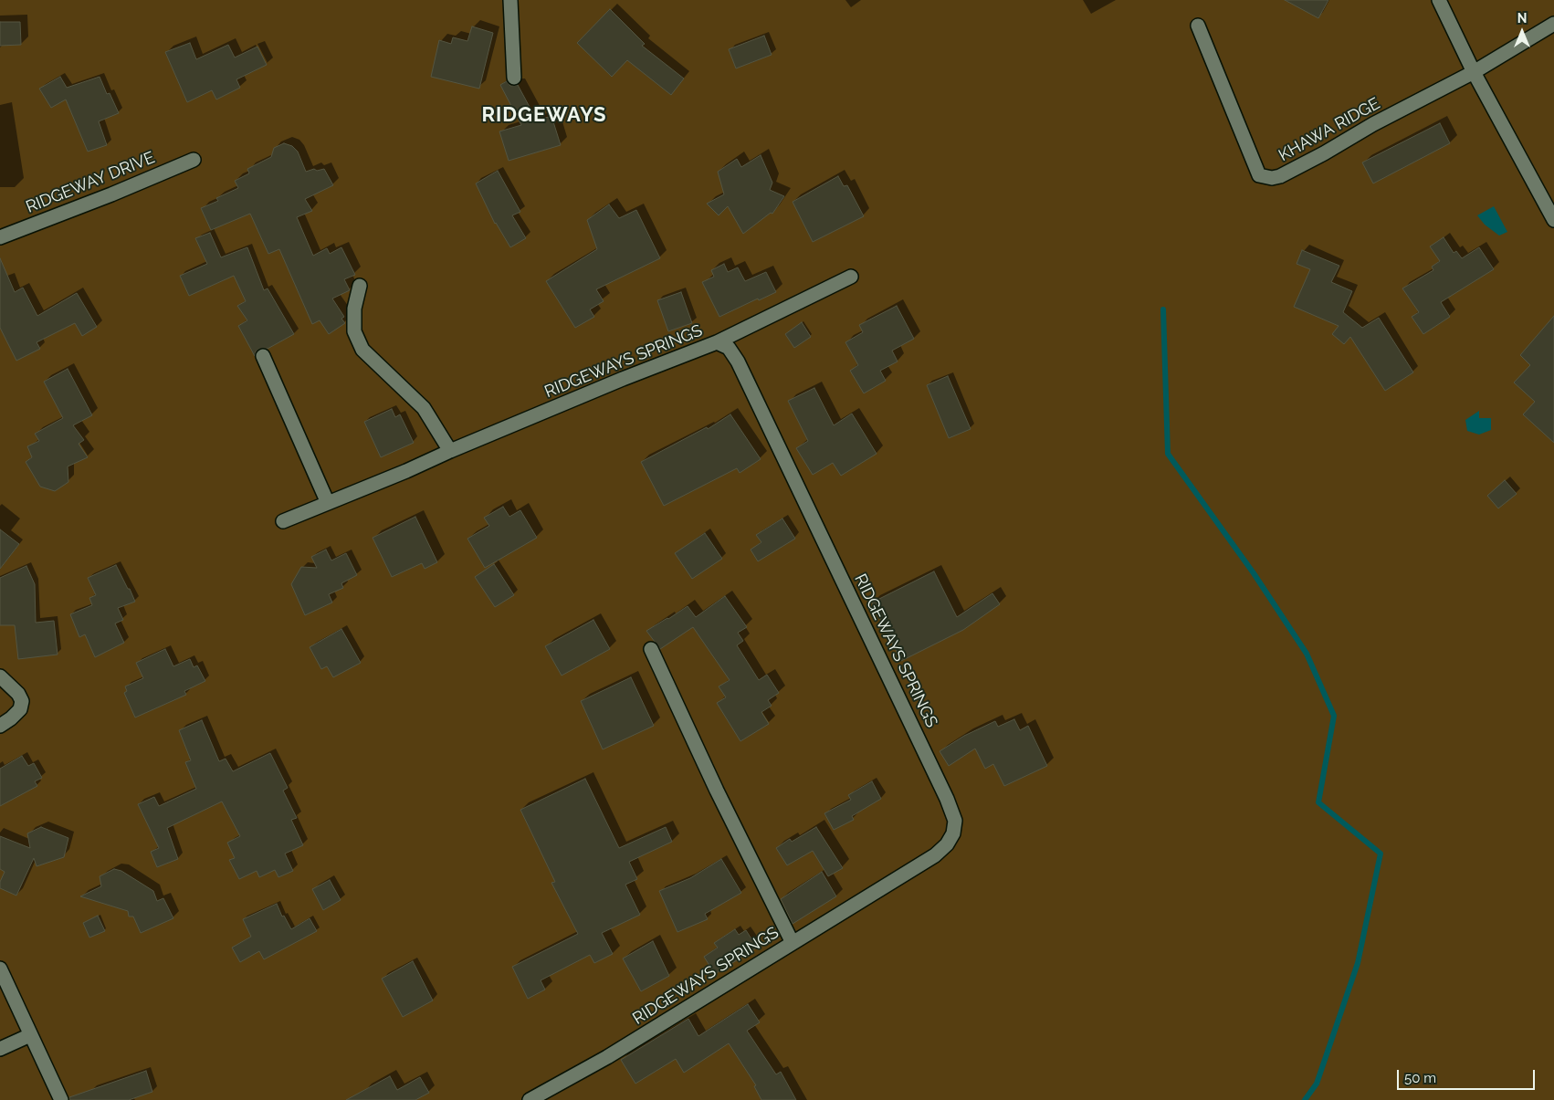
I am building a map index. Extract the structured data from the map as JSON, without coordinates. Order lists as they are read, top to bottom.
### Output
{
  "streets": {
    "street": ["KHAWA RIDGE", "RIDGEWAY DRIVE", "RIDGEWAYS SPRINGS"]
  },
  "districts": ["RIDGEWAYS"],
  "scale_bar": "50 m",
  "north": "top"
}
